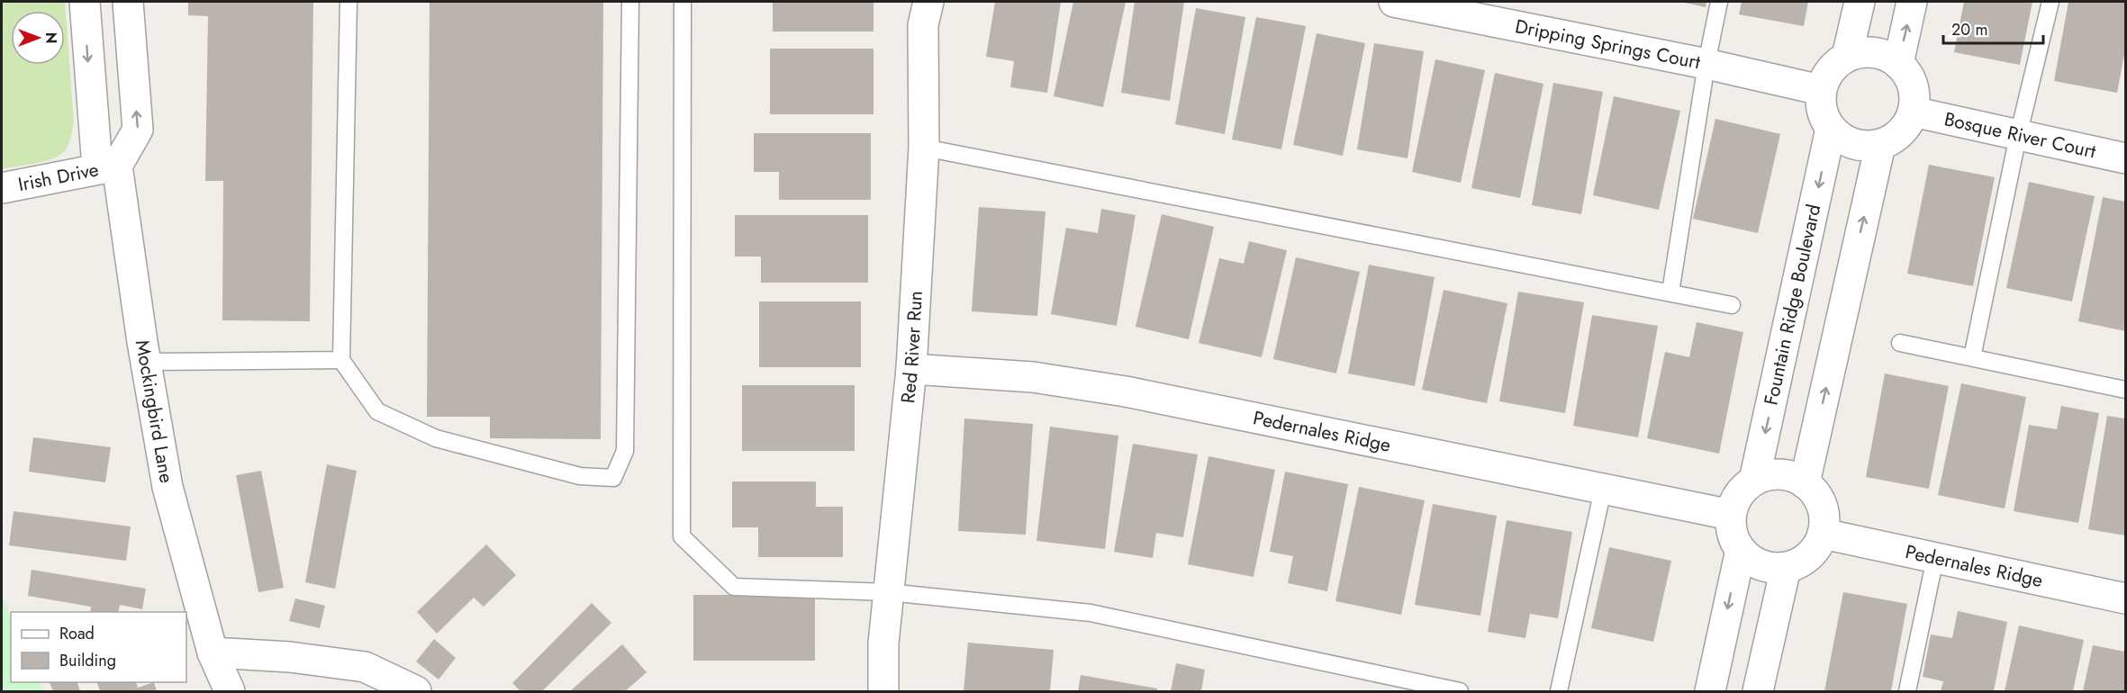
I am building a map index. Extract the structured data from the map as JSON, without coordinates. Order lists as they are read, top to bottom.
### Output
{
  "streets": {
    "street": [
      "Dripping Springs Court",
      "Bosque River Court",
      "Irish Drive",
      "Fountain Ridge Boulevard",
      "Red River Run",
      "Mockingbird Lane",
      "Pedernales Ridge"
    ]
  },
  "crossings": [
    ["Dripping Springs Court", "Bosque River Court"],
    ["Dripping Springs Court", "Fountain Ridge Boulevard"],
    ["Bosque River Court", "Fountain Ridge Boulevard"],
    ["Irish Drive", "Mockingbird Lane"],
    ["Fountain Ridge Boulevard", "Pedernales Ridge"],
    ["Red River Run", "Pedernales Ridge"]
  ],
  "legend": ["Road", "Building"],
  "scale_bar": "20 m",
  "north": "right"
}
